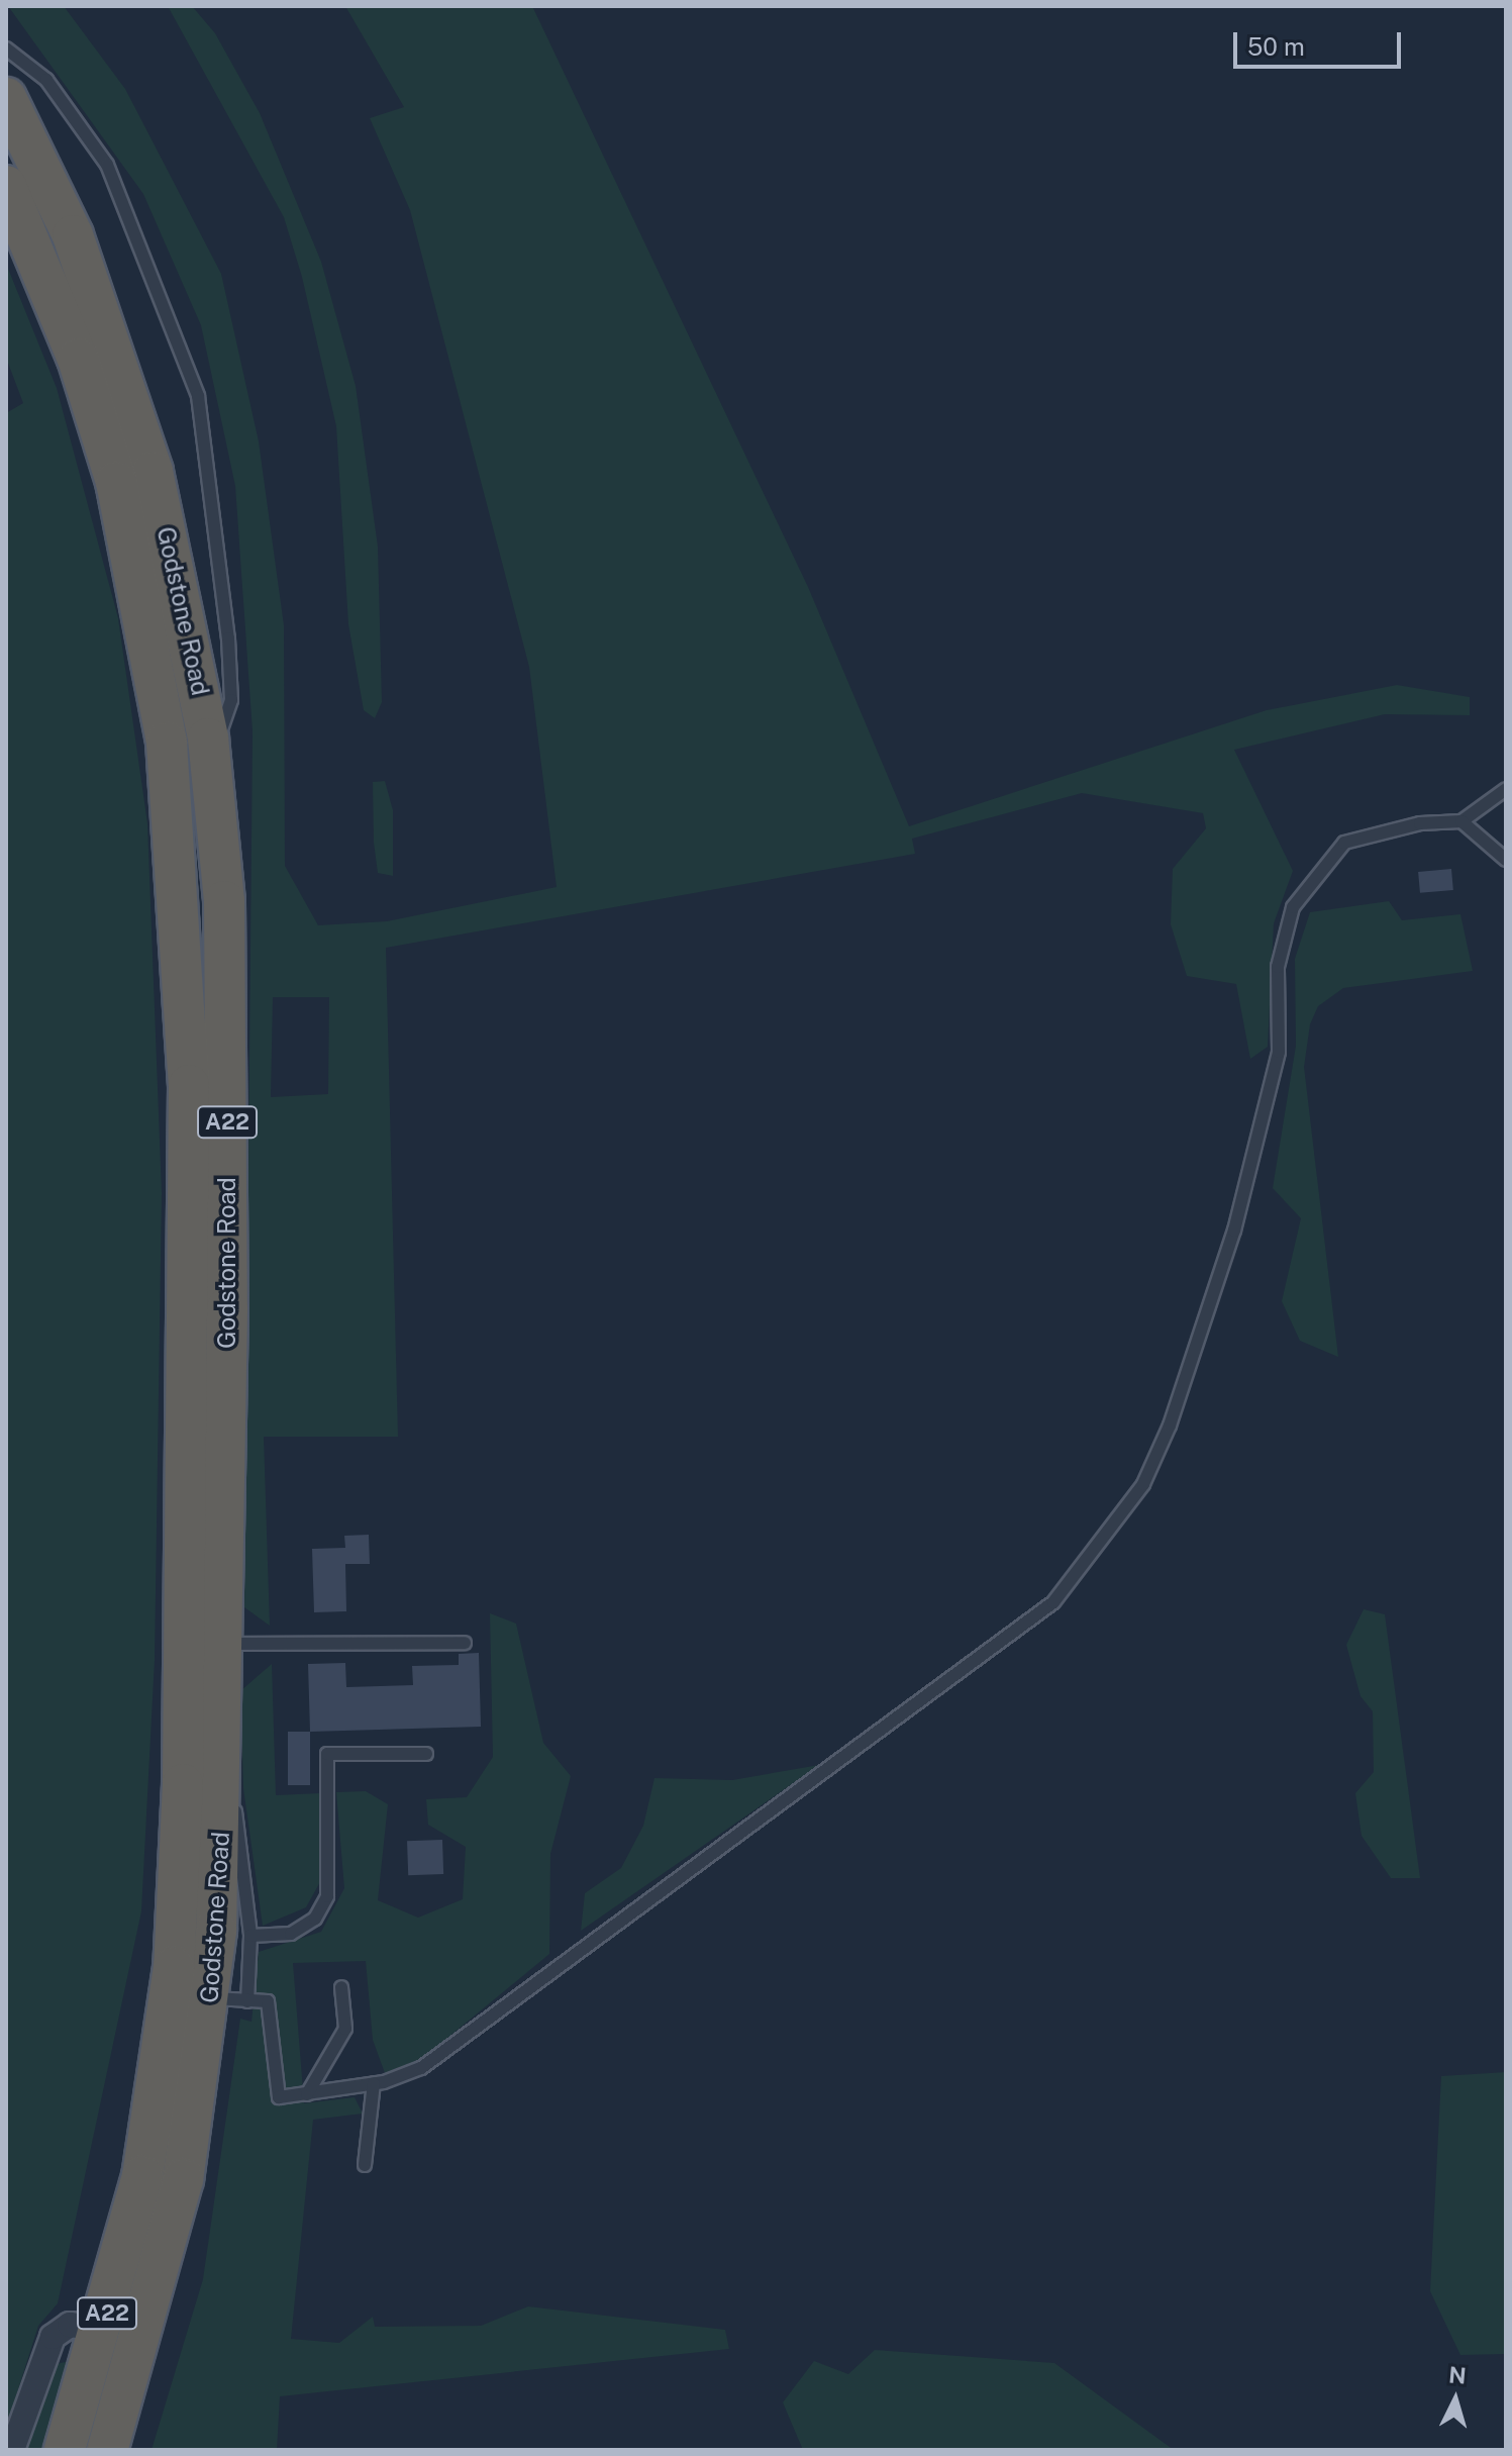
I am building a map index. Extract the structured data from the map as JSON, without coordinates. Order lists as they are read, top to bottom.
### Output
{
  "streets": {
    "highway": ["Godstone Road", "A22"]
  },
  "scale_bar": "50 m",
  "north": "top"
}
